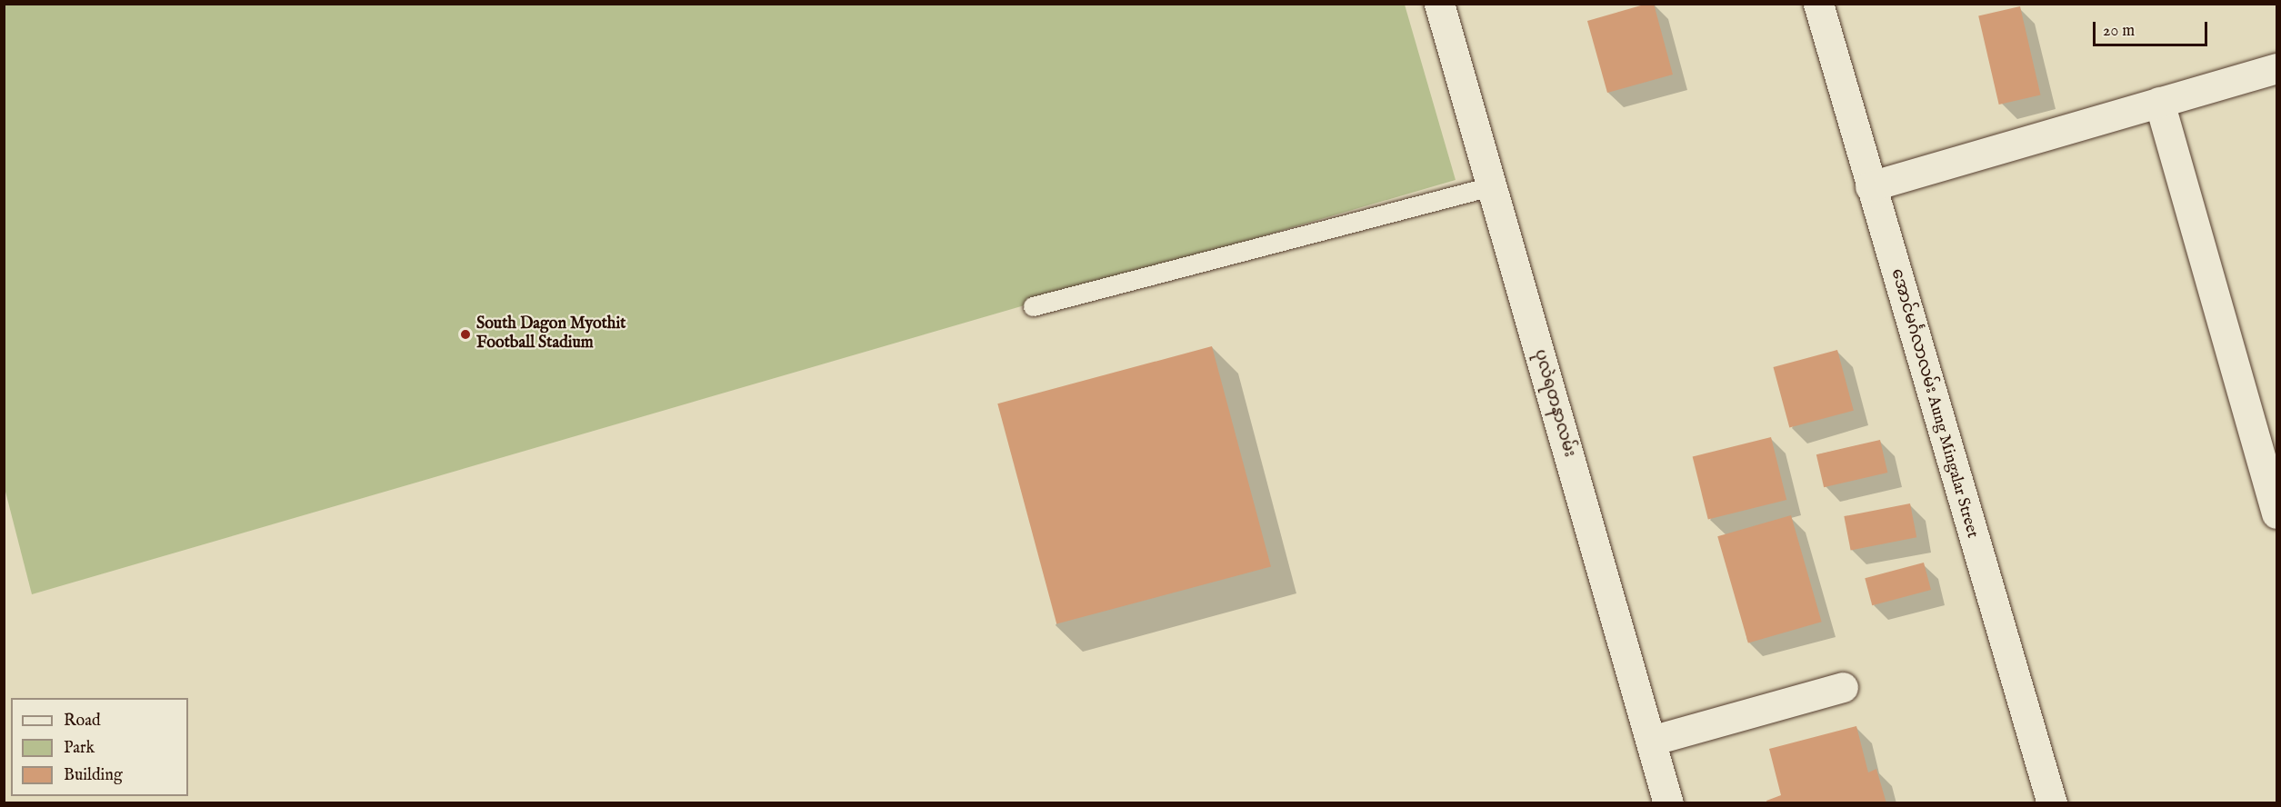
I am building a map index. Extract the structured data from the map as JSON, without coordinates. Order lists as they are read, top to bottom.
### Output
{
  "streets": {
    "street": ["ပုလဲရတနာလမ်း", "အောင်မင်္ဂလာလမ်း Aung Mingalar Street"]
  },
  "places": ["South Dagon Myothit Football Stadium"],
  "legend": ["Road", "Park", "Building"],
  "scale_bar": "20 m"
}
